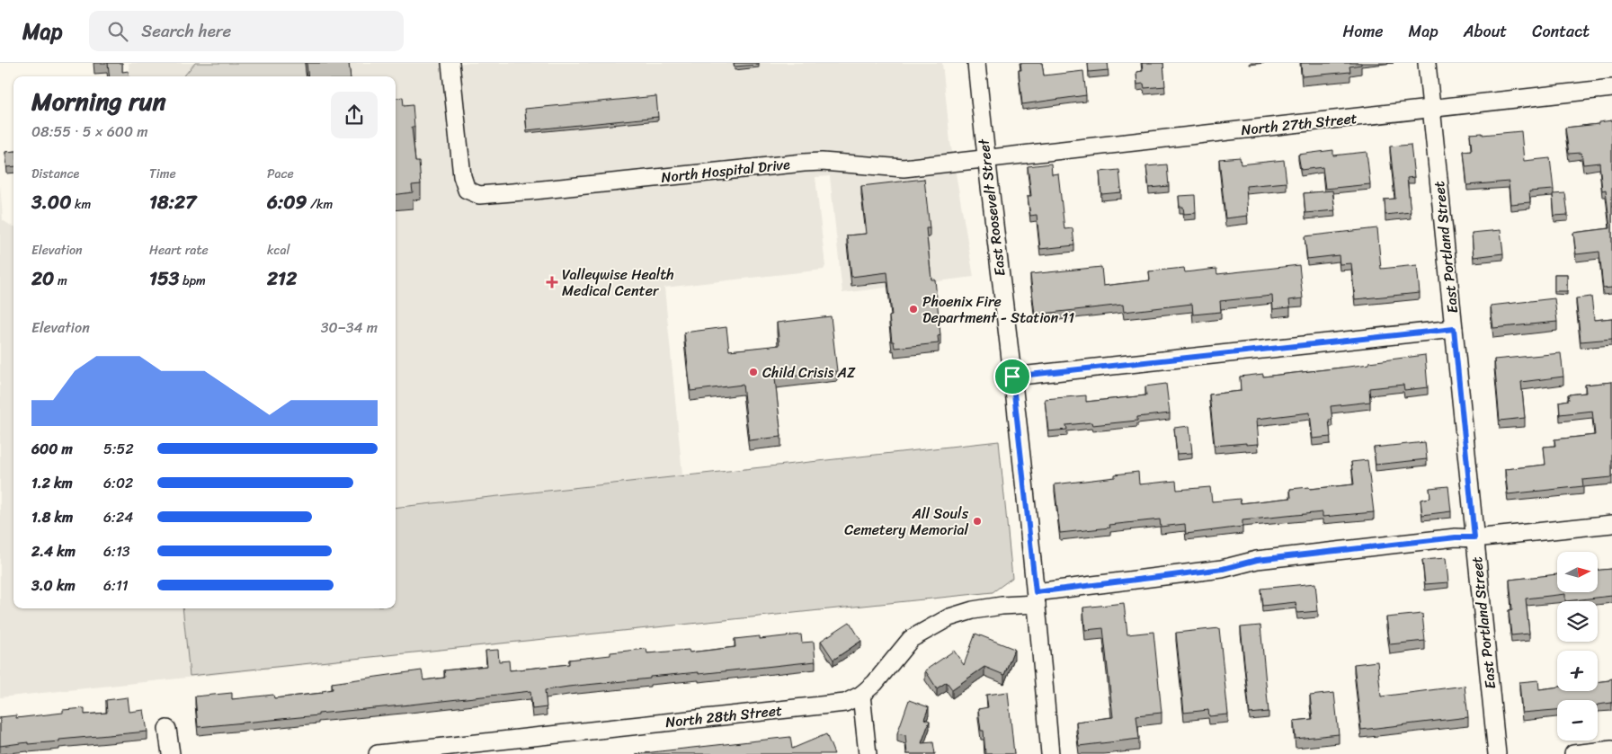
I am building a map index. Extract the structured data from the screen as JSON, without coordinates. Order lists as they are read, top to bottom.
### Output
{
  "streets": {
    "street": [
      "North 27th Street",
      "North Hospital Drive",
      "East Roosevelt Street",
      "East Portland Street",
      "North 28th Street"
    ]
  },
  "crossings": [
    ["North 27th Street", "North Hospital Drive"],
    ["North 27th Street", "East Roosevelt Street"],
    ["North 27th Street", "East Portland Street"],
    ["North Hospital Drive", "East Roosevelt Street"],
    ["East Roosevelt Street", "North 28th Street"],
    ["East Portland Street", "North 28th Street"]
  ],
  "places": {
    "health": ["Valleywise Health Medical Center"],
    "other": ["Phoenix Fire Department - Station 11", "Child Crisis AZ", "All Souls Cemetery Memorial"]
  },
  "north": "right",
  "page": {
    "header": "Map",
    "search": "Search here",
    "nav": [
      "Home",
      "Map",
      "About",
      "Contact"
    ],
    "heading": ["Morning run", "08:55 · 5 × 600 m"],
    "stats": [
      ["Distance", "3.00 km"],
      ["Time", "18:27"],
      ["Pace", "6:09 /km"],
      ["Elevation", "20 m"],
      ["Heart rate", "153 bpm"],
      ["kcal", "212"]
    ],
    "chart": ["Elevation", "30–34 m"],
    "list": [
      {
        "name": "600 m",
        "note": "5:52"
      },
      {
        "name": "1.2 km",
        "note": "6:02"
      },
      {
        "name": "1.8 km",
        "note": "6:24"
      },
      {
        "name": "2.4 km",
        "note": "6:13"
      },
      {
        "name": "3.0 km",
        "note": "6:11"
      }
    ],
    "map_buttons": ["+", "−"]
  }
}
